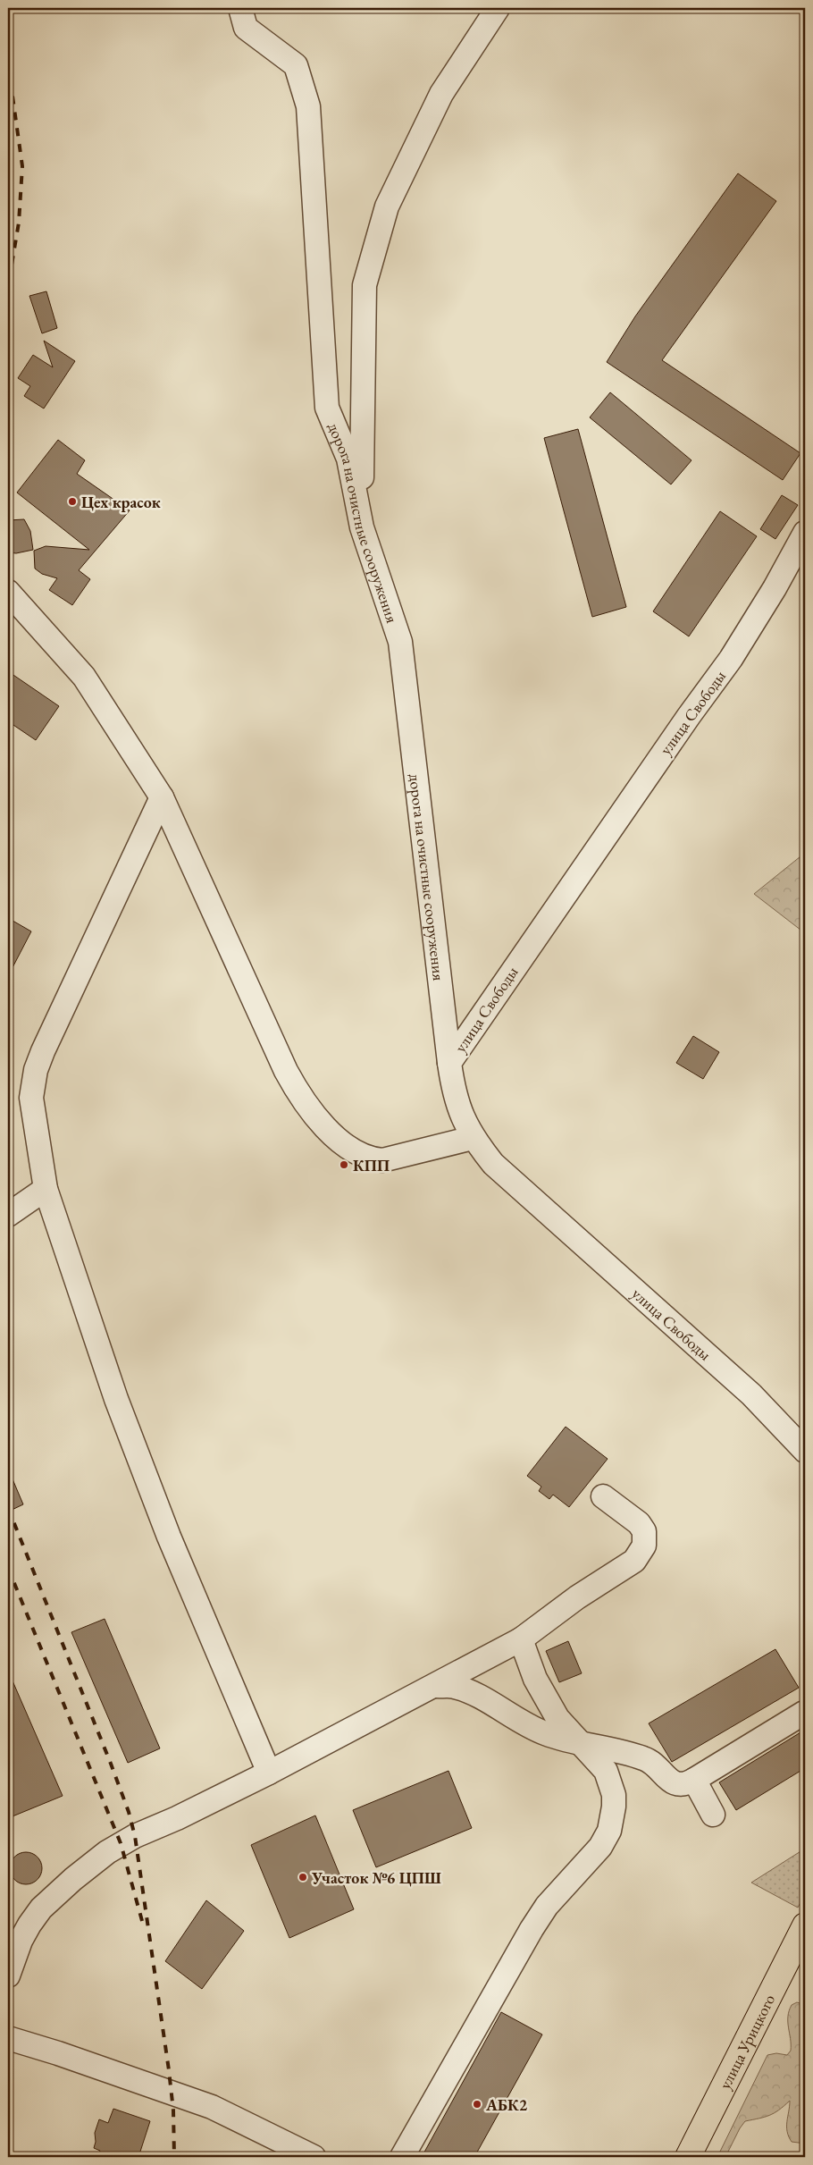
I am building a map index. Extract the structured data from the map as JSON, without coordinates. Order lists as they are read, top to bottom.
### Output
{
  "streets": {
    "main road": ["улица Урицкого"],
    "street": ["дорога на очистные сооружения", "улица Свободы"]
  },
  "crossings": [
    ["дорога на очистные сооружения", "улица Свободы"]
  ],
  "places": [
    "Цех красок",
    "КПП",
    "Участок №6 ЦПШ",
    "АБК2"
  ]
}
